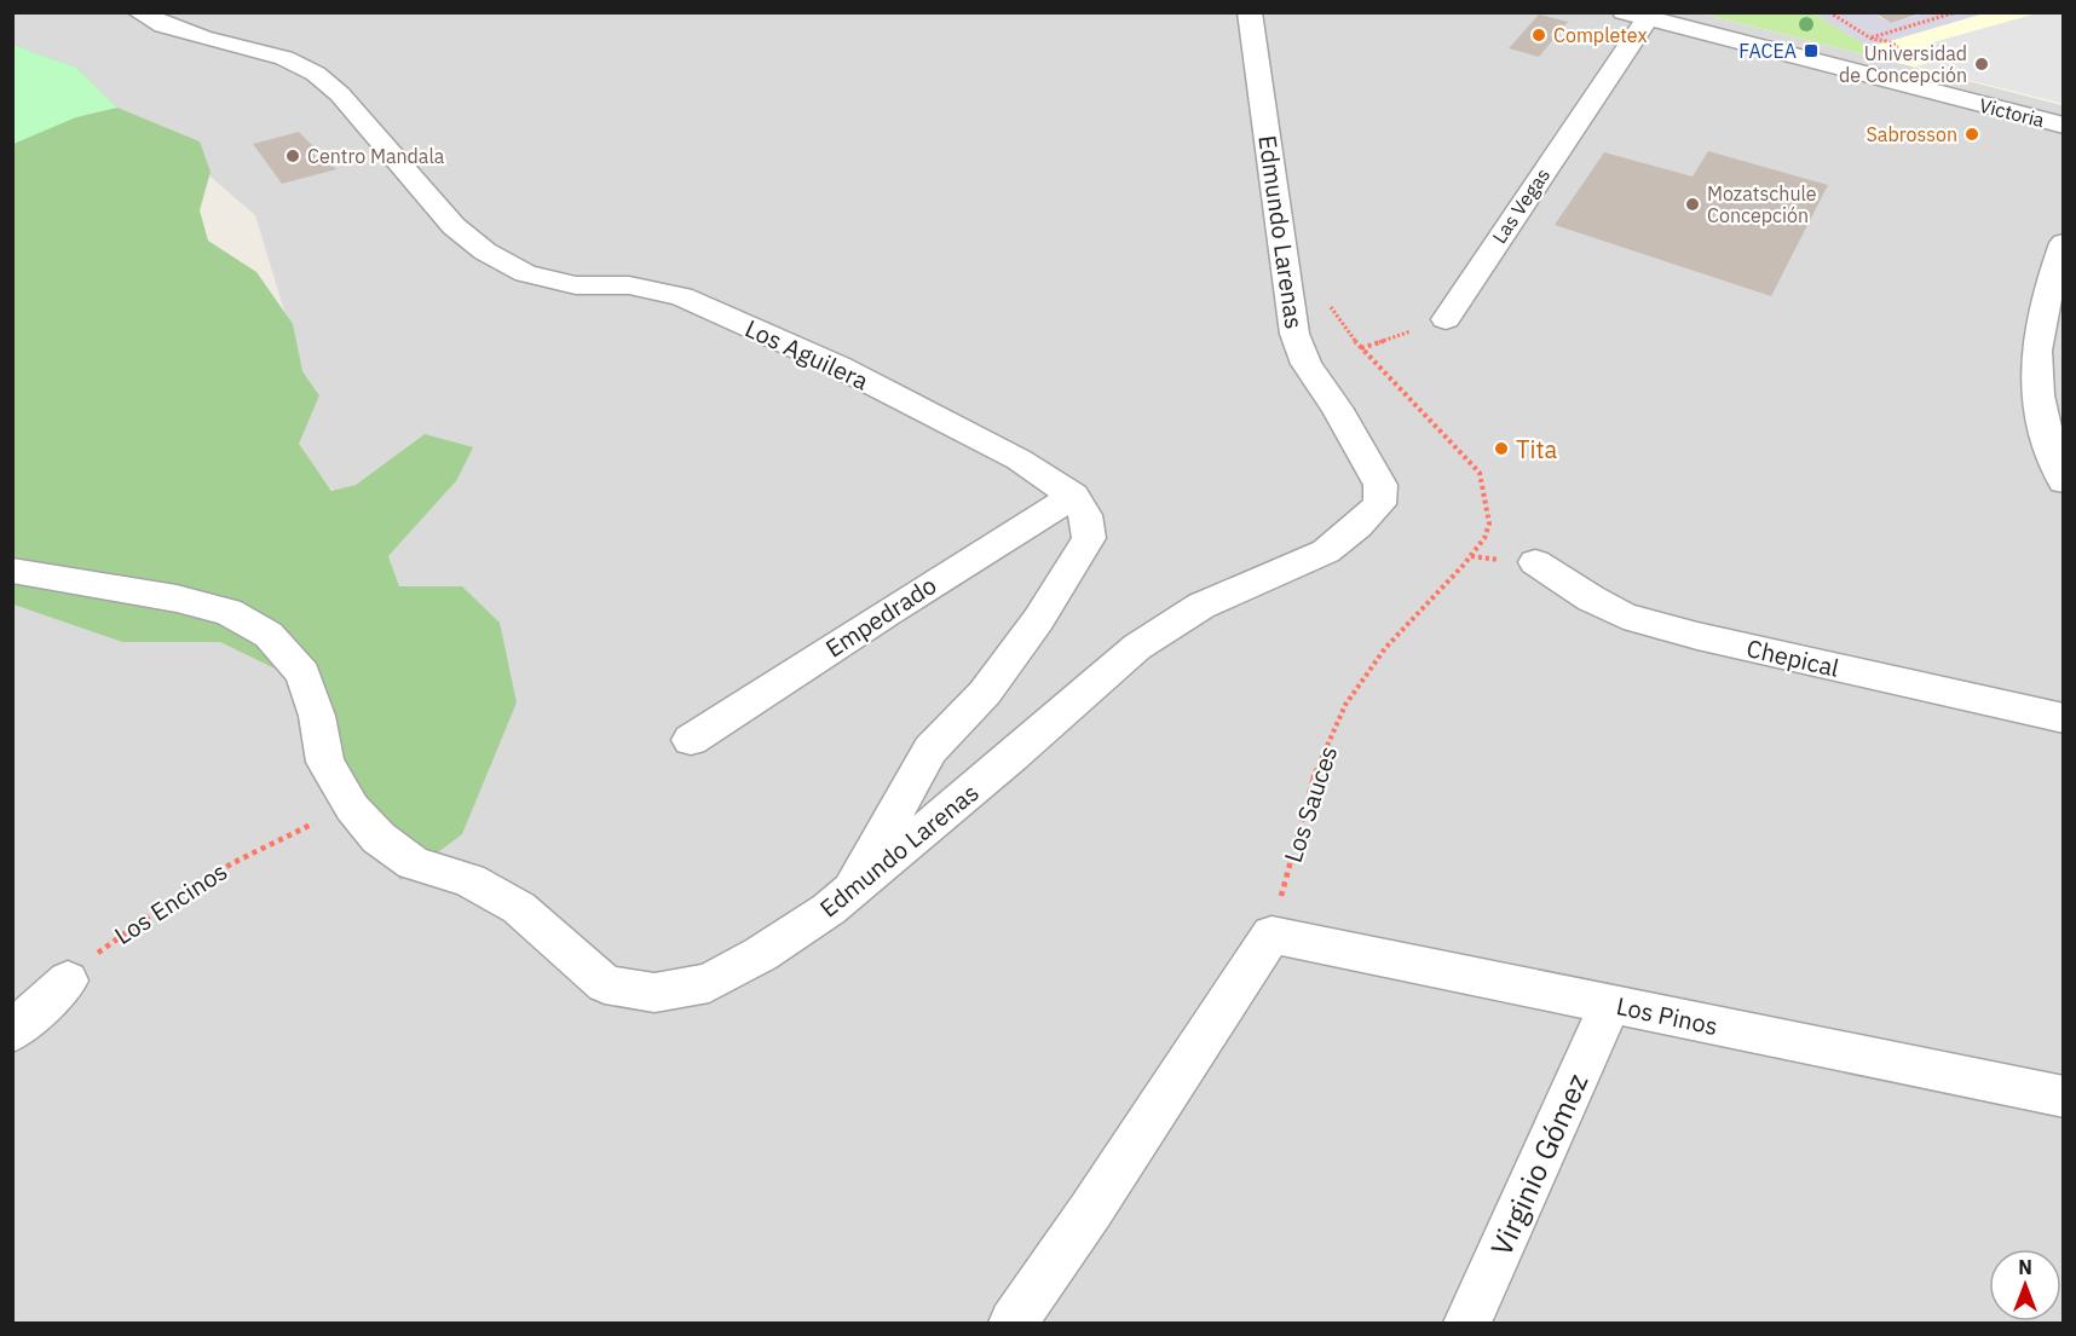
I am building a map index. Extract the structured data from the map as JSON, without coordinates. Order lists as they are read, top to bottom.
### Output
{
  "streets": {
    "street": [
      "Victoria",
      "Las Vegas",
      "Edmundo Larenas",
      "Los Aguilera",
      "Empedrado",
      "Chepical",
      "Los Pinos",
      "Virginio Gómez"
    ],
    "path": ["Los Sauces", "Los Encinos"]
  },
  "crossings": [
    ["Victoria", "Las Vegas"],
    ["Edmundo Larenas", "Los Encinos"],
    ["Los Aguilera", "Empedrado"],
    ["Los Sauces", "Los Pinos"],
    ["Los Pinos", "Virginio Gómez"]
  ],
  "places": {
    "other": [
      "Completex",
      "Universidad de Concepción",
      "Sabrosson",
      "Centro Mandala",
      "Mozatschule Concepción",
      "Tita"
    ],
    "transit": ["FACEA"]
  },
  "north": "top"
}
